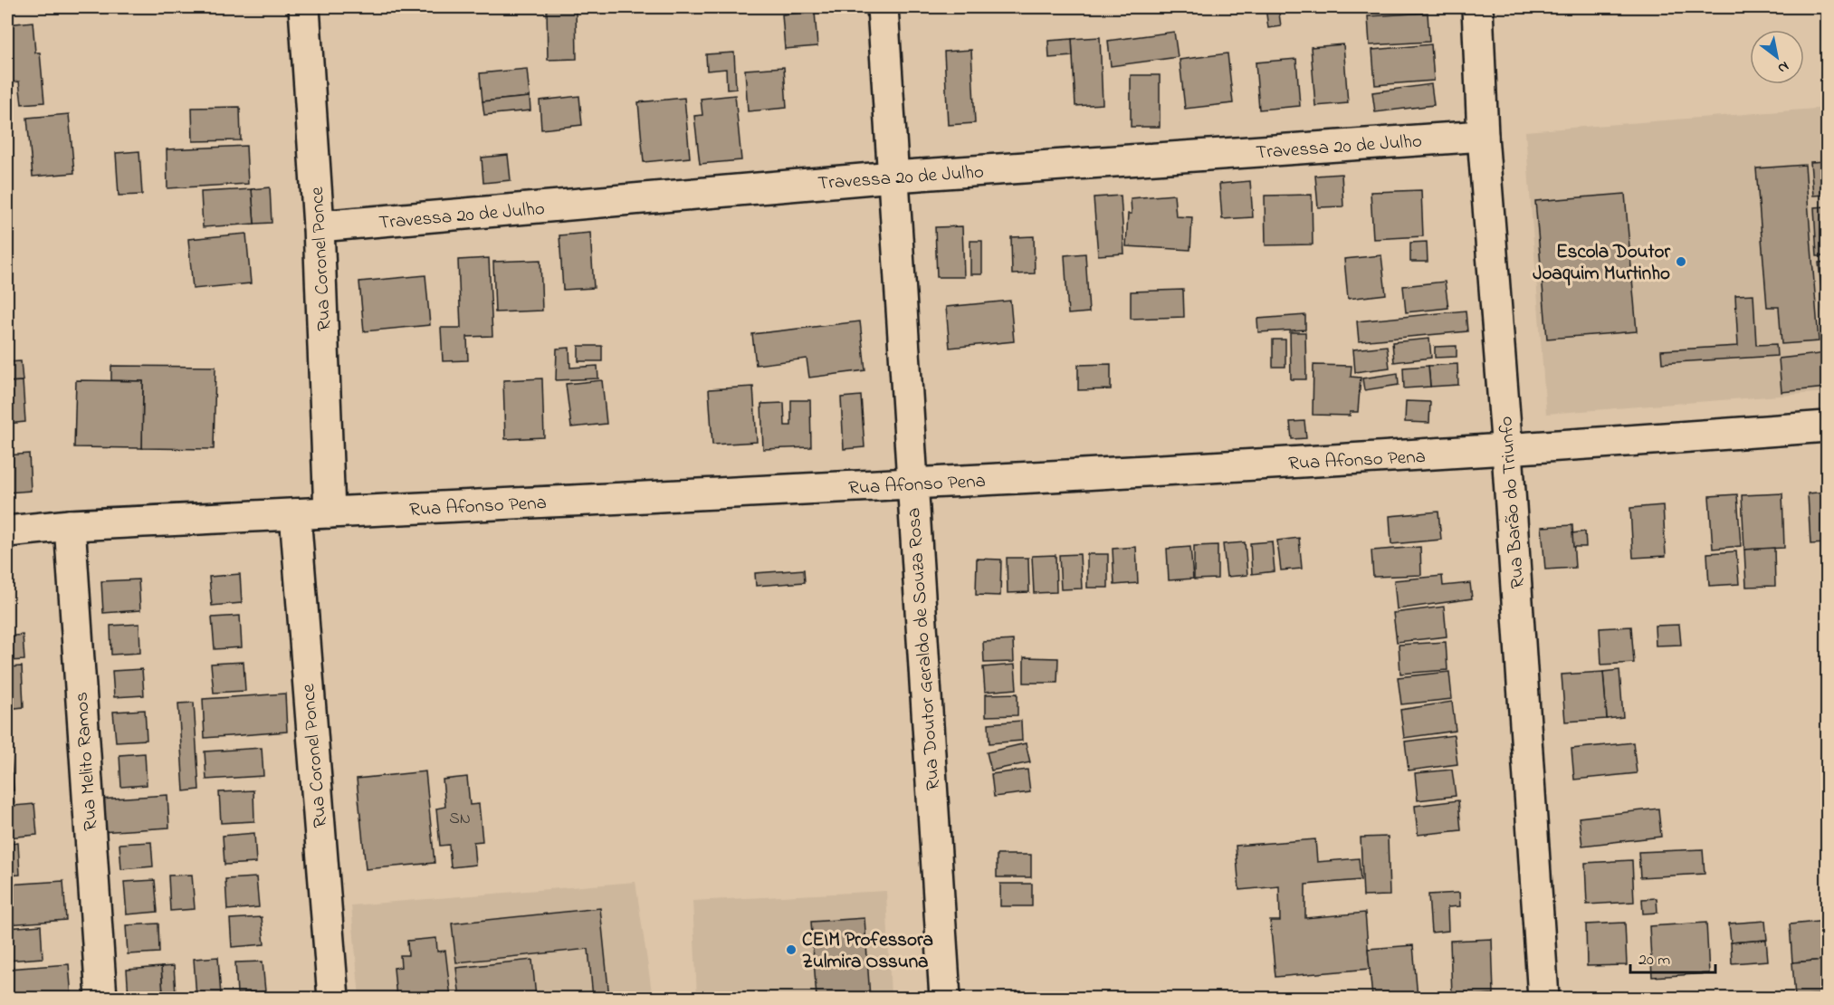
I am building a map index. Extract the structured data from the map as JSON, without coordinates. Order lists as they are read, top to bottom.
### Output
{
  "streets": {
    "street": [
      "Travessa 20 de Julho",
      "Rua Coronel Ponce",
      "Rua Afonso Pena",
      "Rua Barão do Triunfo",
      "Rua Doutor Geraldo de Souza Rosa",
      "Rua Melito Ramos"
    ]
  },
  "crossings": [
    ["Travessa 20 de Julho", "Rua Coronel Ponce"],
    ["Travessa 20 de Julho", "Rua Barão do Triunfo"],
    ["Travessa 20 de Julho", "Rua Doutor Geraldo de Souza Rosa"],
    ["Rua Coronel Ponce", "Rua Afonso Pena"],
    ["Rua Afonso Pena", "Rua Barão do Triunfo"],
    ["Rua Afonso Pena", "Rua Doutor Geraldo de Souza Rosa"],
    ["Rua Afonso Pena", "Rua Melito Ramos"]
  ],
  "places": ["Escola Doutor Joaquim Murtinho", "CEIM Professora Zulmira Ossuna"],
  "house_numbers": ["SN"],
  "scale_bar": "20 m",
  "north": "bottom right"
}
